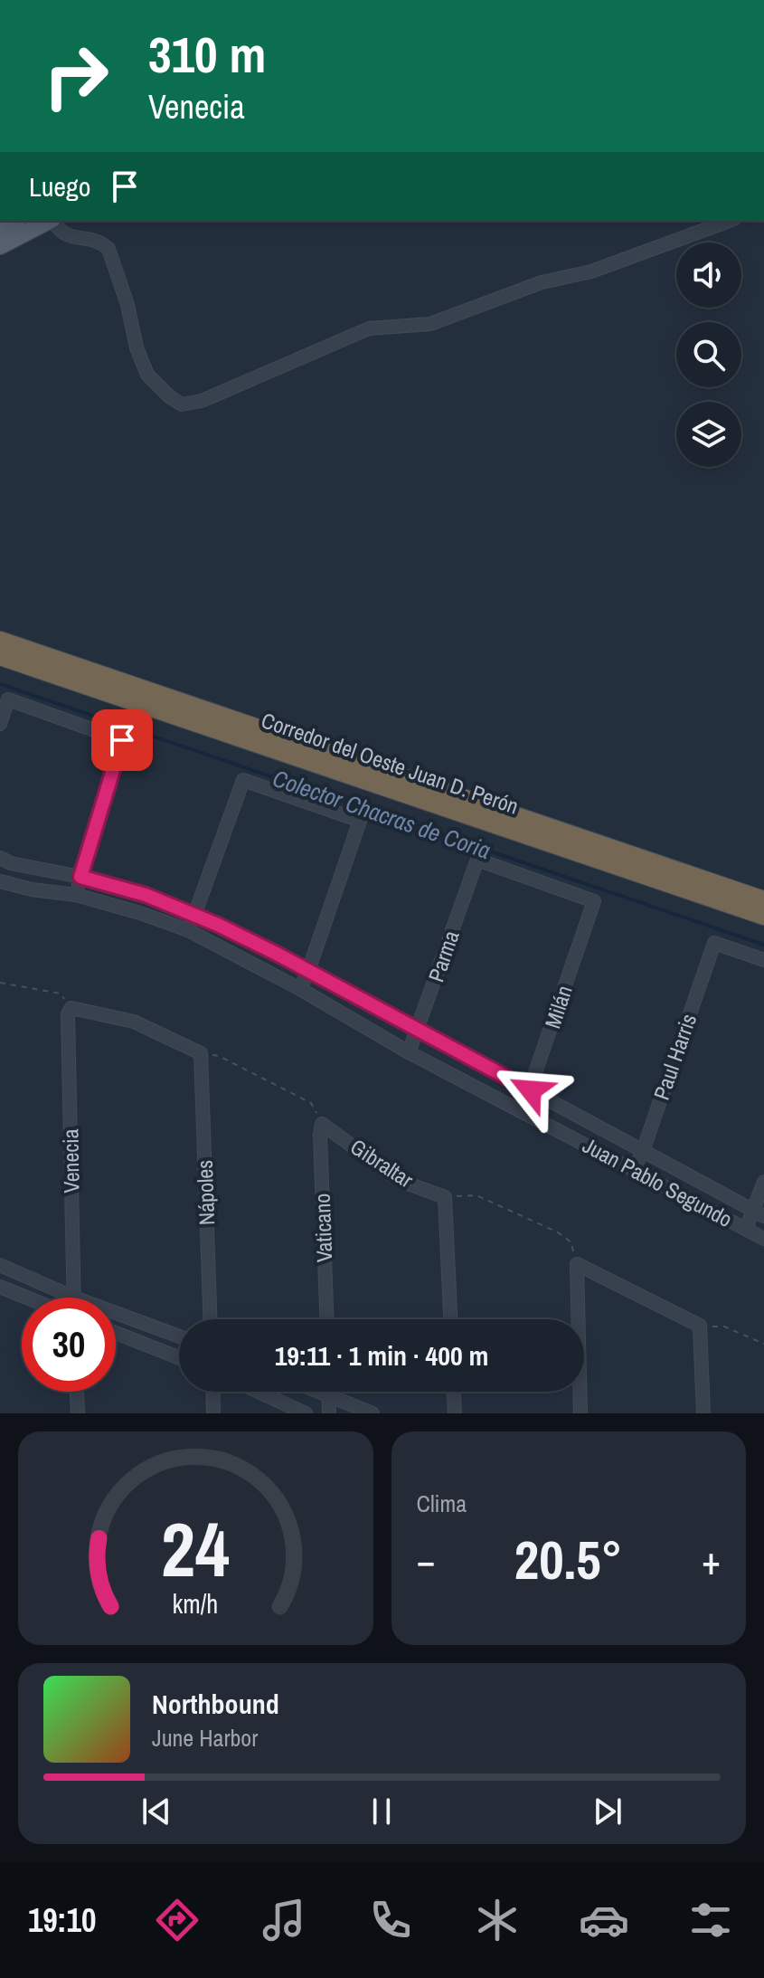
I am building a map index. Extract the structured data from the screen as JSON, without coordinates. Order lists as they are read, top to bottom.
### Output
{
  "streets": {
    "highway": ["Corredor del Oeste Juan D. Perón"],
    "street": [
      "Parma",
      "Milán",
      "Paul Harris",
      "Venecia",
      "Gibraltar",
      "Juan Pablo Segundo",
      "Nápoles",
      "Vaticano"
    ]
  },
  "crossings": [
    ["Parma", "Milán"],
    ["Parma", "Juan Pablo Segundo"],
    ["Milán", "Juan Pablo Segundo"],
    ["Paul Harris", "Juan Pablo Segundo"],
    ["Gibraltar", "Vaticano"]
  ],
  "water": ["Colector Chacras de Coria"],
  "page": {
    "turn": ["310 m", "Venecia"],
    "then": "Luego",
    "limit": "30",
    "trip": "19:11 · 1 min · 400 m",
    "tile": "Clima",
    "heat": ["−", "20.5°", "+"],
    "song": ["Northbound", "June Harbor"],
    "tabs": "19:10",
    "gauge": ["24", "km/h"]
  }
}
